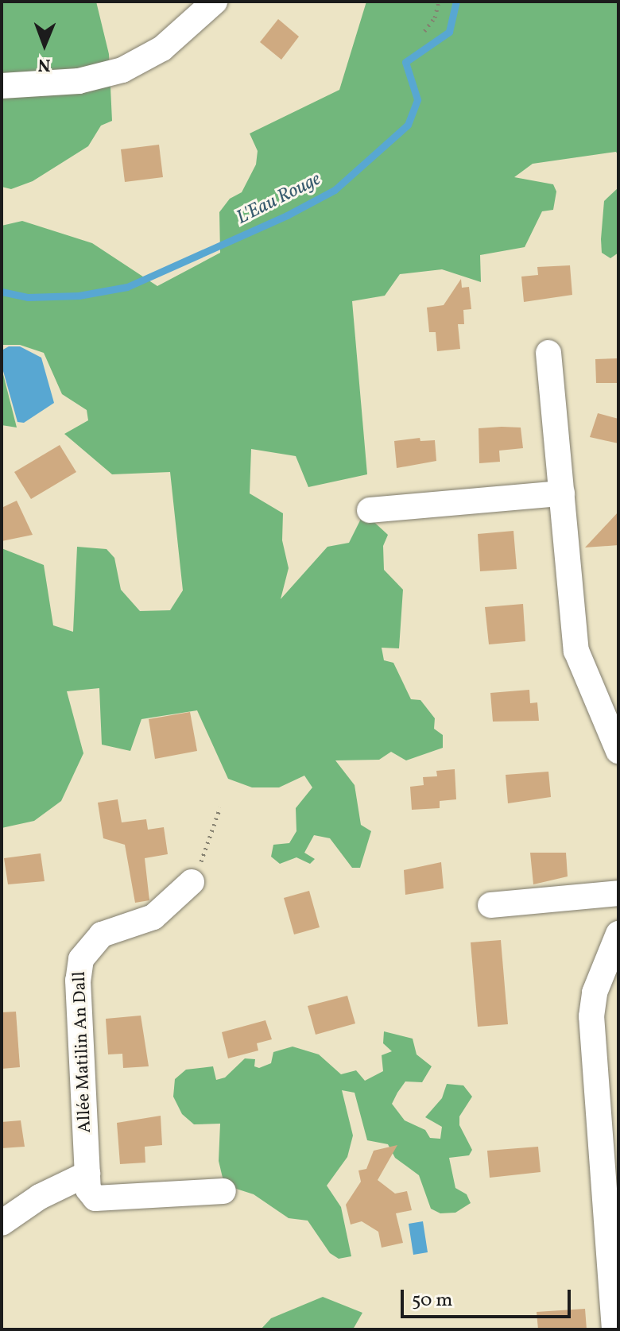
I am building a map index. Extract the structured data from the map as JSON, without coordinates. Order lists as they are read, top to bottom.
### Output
{
  "streets": {
    "street": ["Allée Matilin An Dall"]
  },
  "water": ["L'Eau Rouge"],
  "scale_bar": "50 m",
  "north": "bottom"
}
